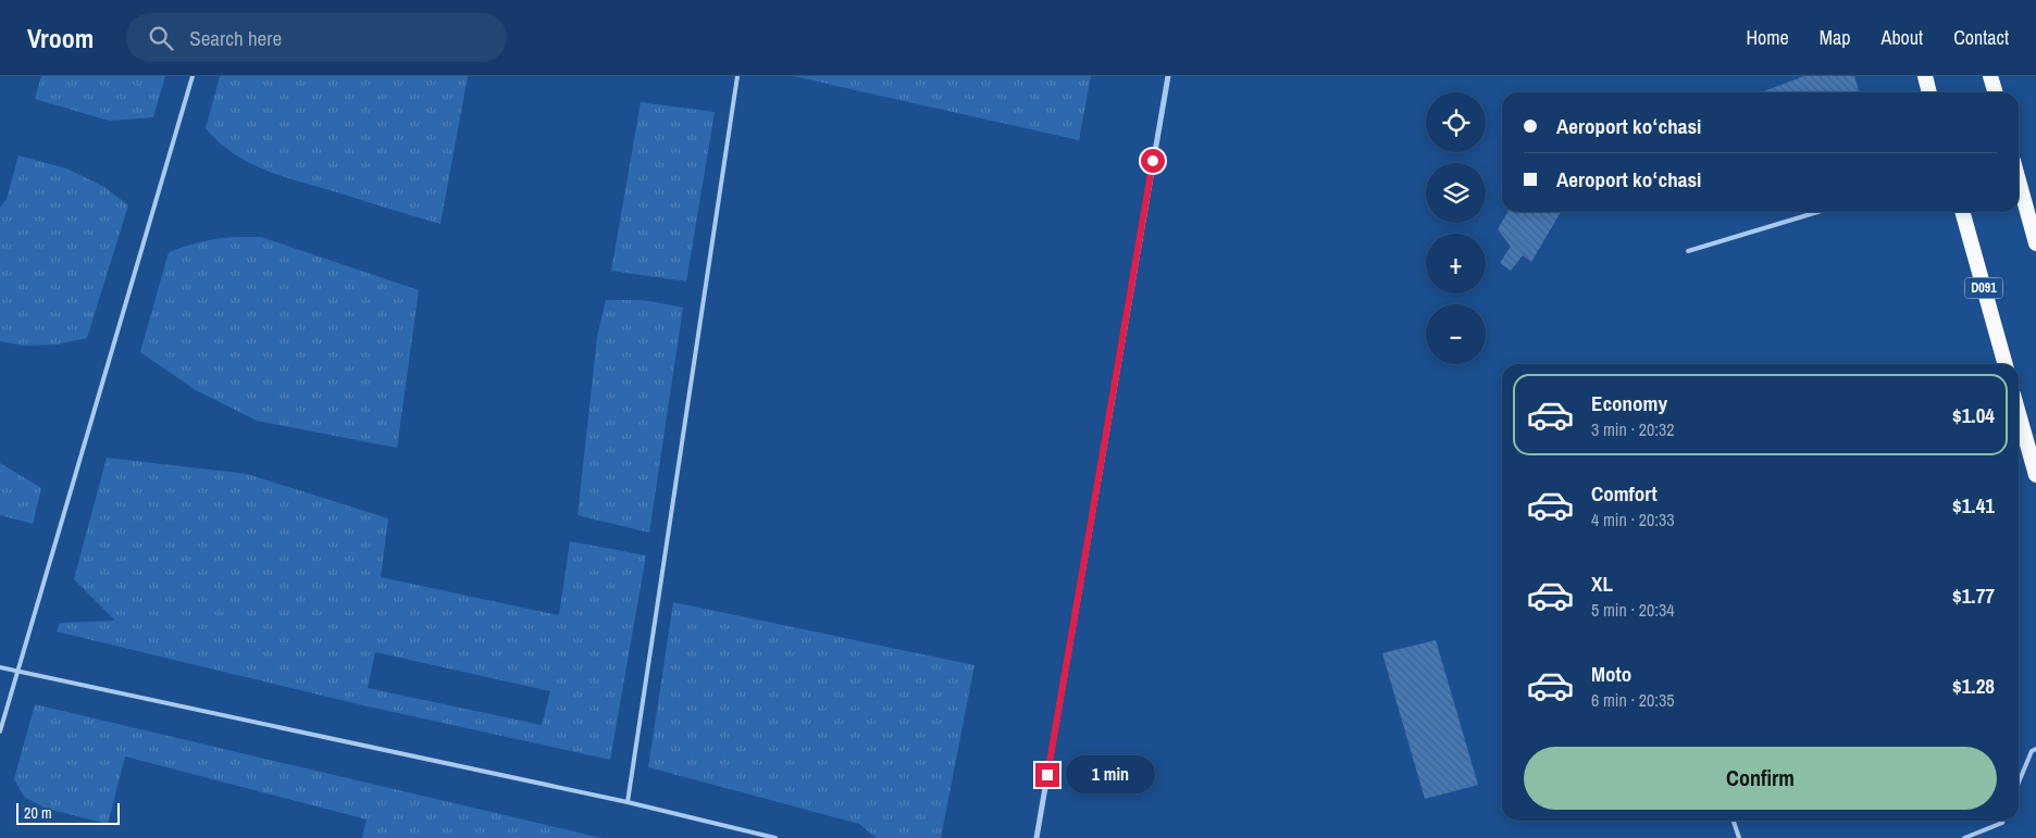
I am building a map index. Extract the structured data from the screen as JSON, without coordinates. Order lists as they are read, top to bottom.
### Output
{
  "streets": {
    "highway": ["D091"]
  },
  "scale_bar": "20 m",
  "page": {
    "header": "Vroom",
    "search": "Search here",
    "nav": [
      "Home",
      "Map",
      "About",
      "Contact"
    ],
    "map_buttons": ["+", "−"],
    "banner": ["Aeroport koʻchasi", "Aeroport koʻchasi"],
    "list": [
      {
        "name": "Economy",
        "note": "3 min · 20:32",
        "value": "$1.04"
      },
      {
        "name": "Comfort",
        "note": "4 min · 20:33",
        "value": "$1.41"
      },
      {
        "name": "XL",
        "note": "5 min · 20:34",
        "value": "$1.77"
      },
      {
        "name": "Moto",
        "note": "6 min · 20:35",
        "value": "$1.28"
      }
    ],
    "buttons": "Confirm",
    "bubble": "1 min",
    "scale": "20 m"
  }
}
